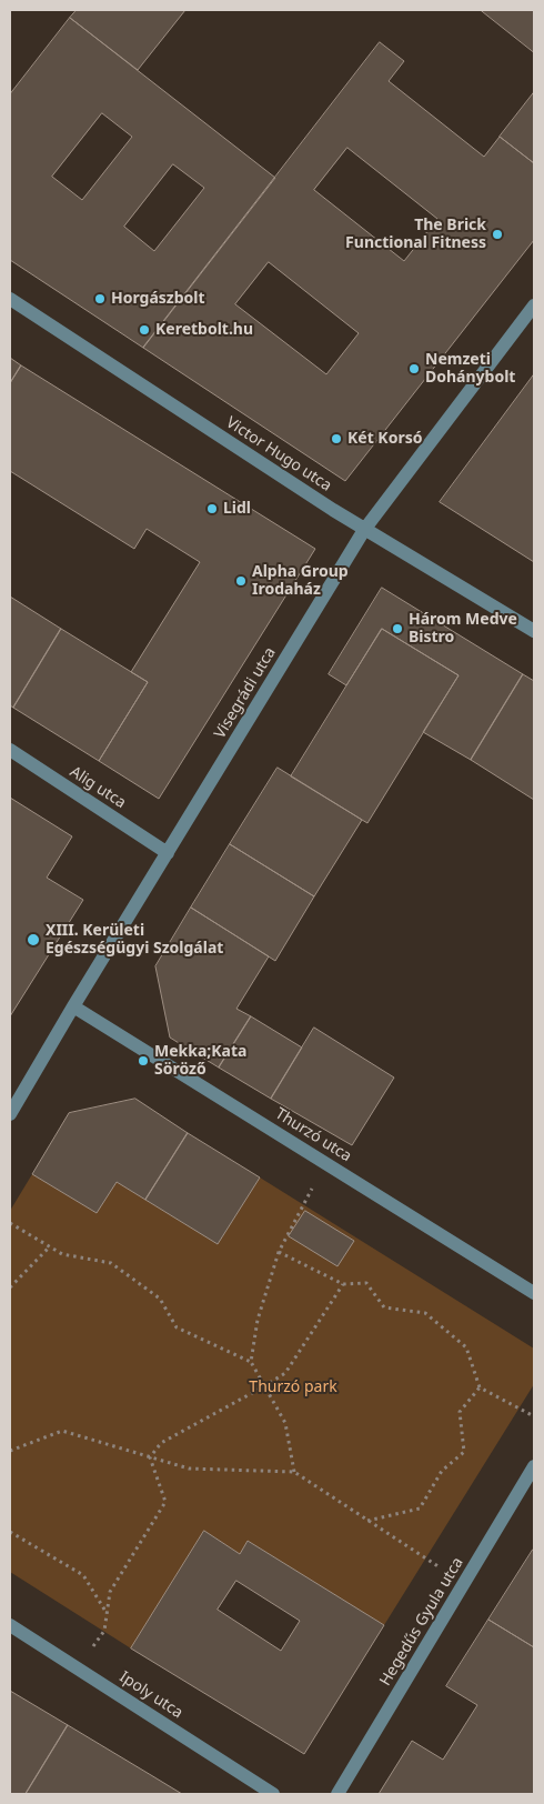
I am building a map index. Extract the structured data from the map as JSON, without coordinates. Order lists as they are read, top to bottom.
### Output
{
  "streets": {
    "street": [
      "Victor Hugo utca",
      "Visegrádi utca",
      "Alig utca",
      "Thurzó utca",
      "Hegedűs Gyula utca",
      "Ipoly utca"
    ]
  },
  "crossings": [
    ["Victor Hugo utca", "Visegrádi utca"],
    ["Visegrádi utca", "Alig utca"],
    ["Visegrádi utca", "Thurzó utca"]
  ],
  "parks": ["Thurzó park"],
  "places": [
    "The Brick Functional Fitness",
    "Horgászbolt",
    "Keretbolt.hu",
    "Nemzeti Dohánybolt",
    "Két Korsó",
    "Lidl",
    "Alpha Group Irodaház",
    "Három Medve Bistro",
    "XIII. Kerületi Egészségügyi Szolgálat",
    "Mekka;Kata Söröző"
  ]
}
